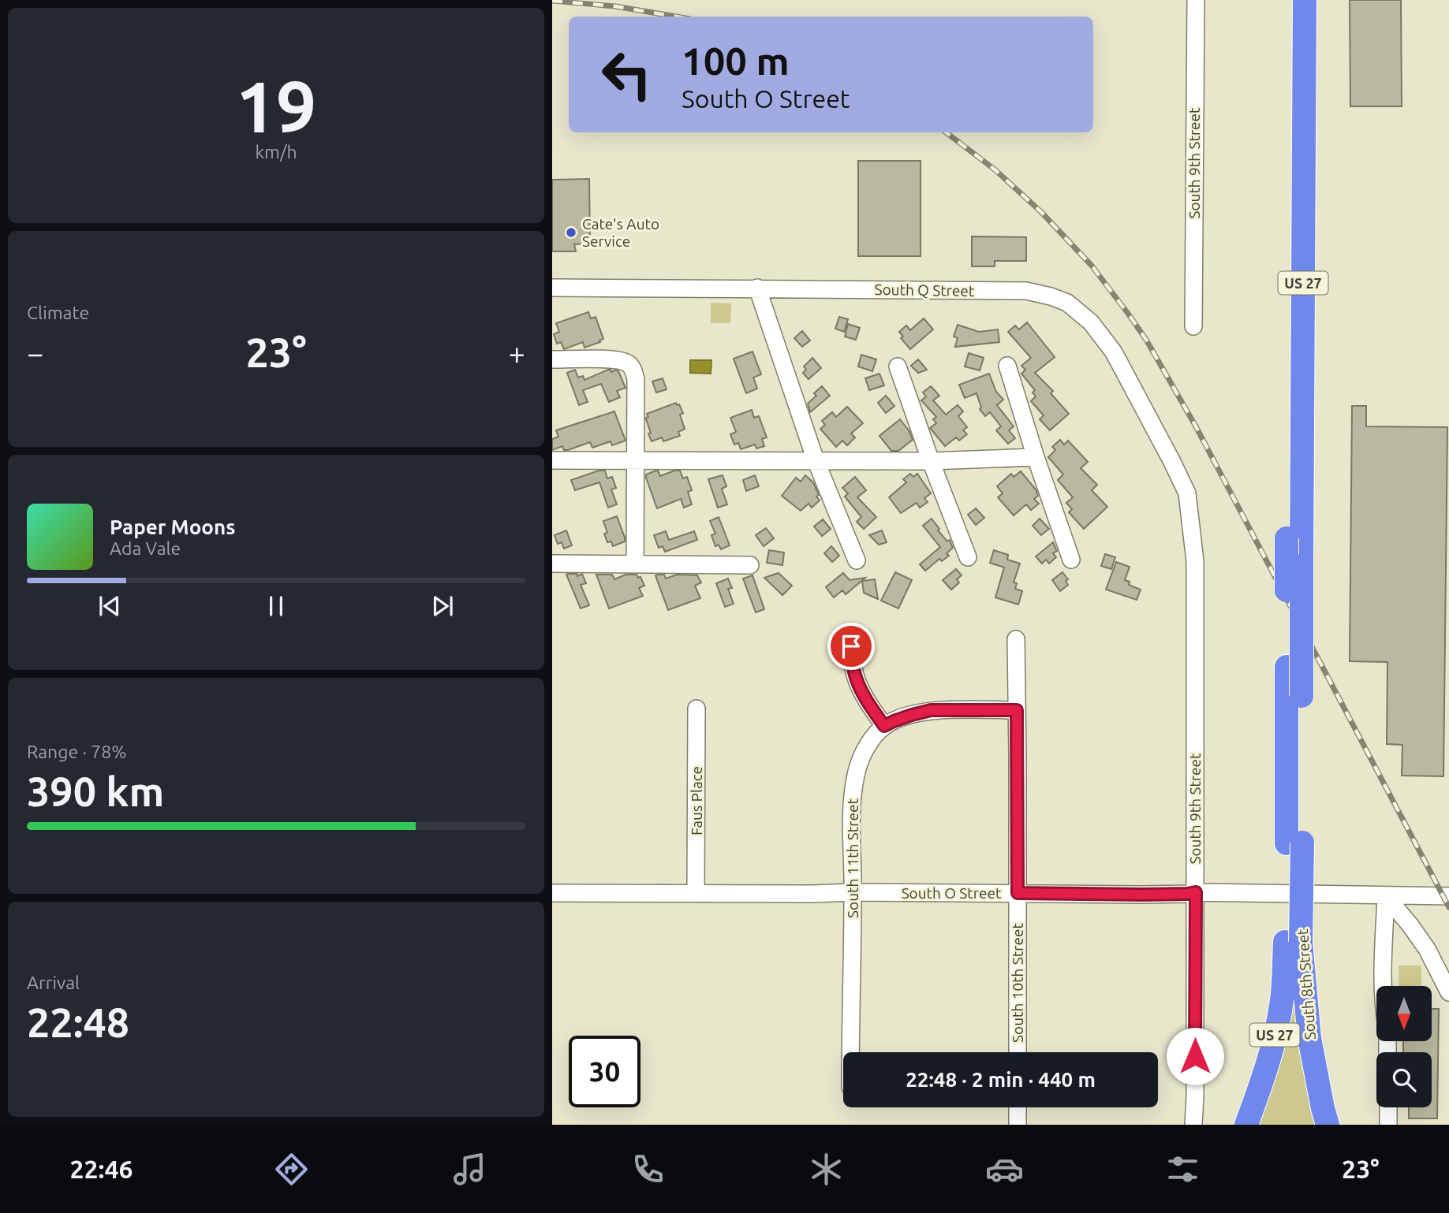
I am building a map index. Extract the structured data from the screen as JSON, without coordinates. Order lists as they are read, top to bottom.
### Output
{
  "streets": {
    "highway": ["US 27", "South 8th Street"],
    "street": [
      "South 9th Street",
      "South Q Street",
      "Faus Place",
      "South 11th Street",
      "South O Street",
      "South 10th Street"
    ]
  },
  "crossings": [
    ["South 9th Street", "South Q Street"],
    ["South 9th Street", "South O Street"],
    ["US 27", "South 8th Street"],
    ["Faus Place", "South O Street"],
    ["South 11th Street", "South O Street"],
    ["South O Street", "South 10th Street"]
  ],
  "places": ["Cate's Auto Service"],
  "north": "bottom",
  "page": {
    "tile": [
      ["19", "km/h"],
      "Climate",
      ["Range · 78%", "390 km"],
      ["Arrival", "22:48"]
    ],
    "turn": ["100 m", "South O Street"],
    "heat": ["−", "23°", "+"],
    "song": ["Paper Moons", "Ada Vale"],
    "limit": "30",
    "trip": "22:48 · 2 min · 440 m",
    "tabs": ["22:46", "23°"]
  }
}
